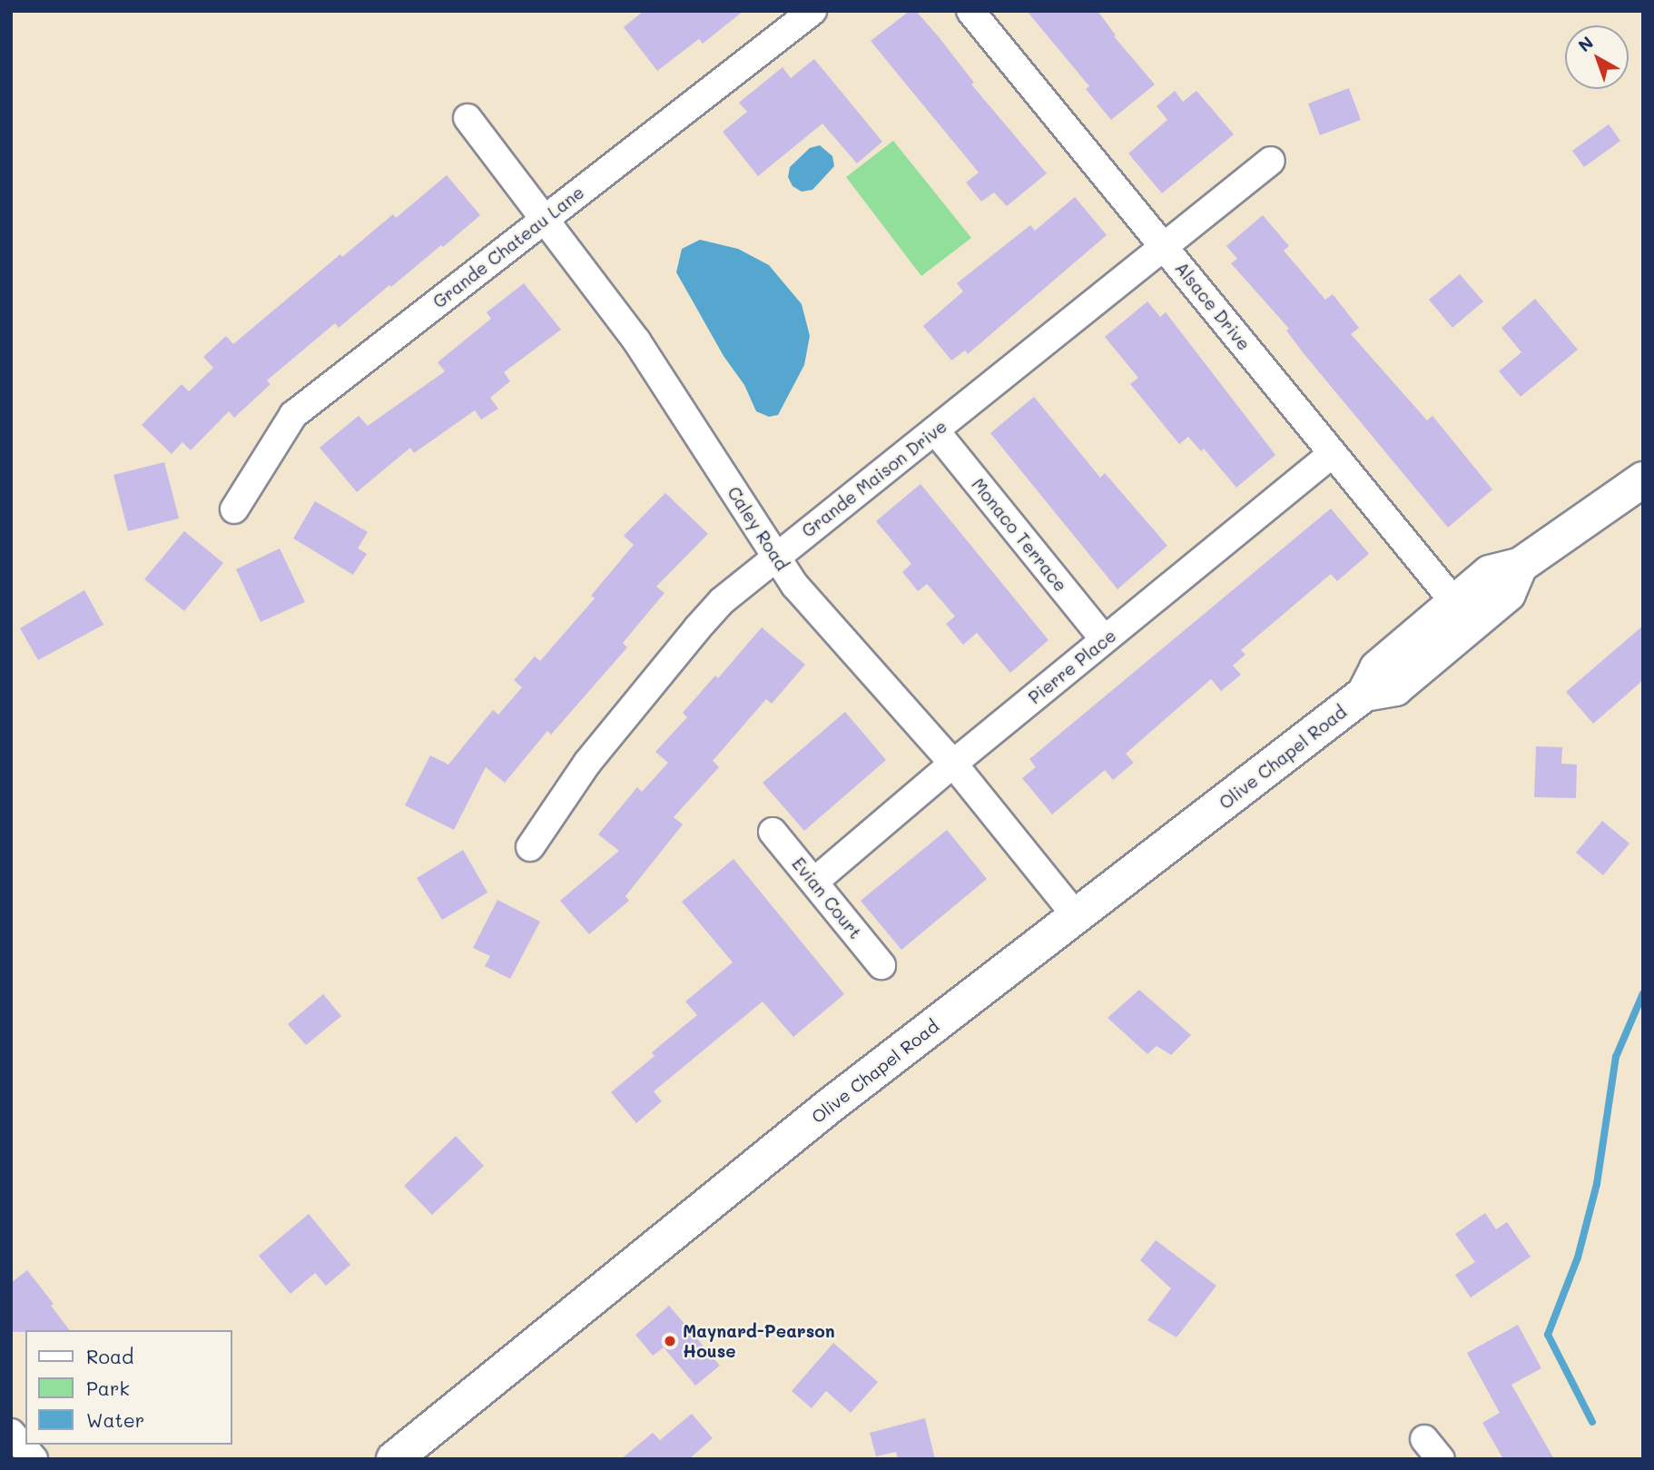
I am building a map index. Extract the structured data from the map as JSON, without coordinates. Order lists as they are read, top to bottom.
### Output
{
  "streets": {
    "main road": ["Olive Chapel Road"],
    "street": [
      "Grande Chateau Lane",
      "Alsace Drive",
      "Grande Maison Drive",
      "Caley Road",
      "Monaco Terrace",
      "Pierre Place",
      "Evian Court"
    ]
  },
  "crossings": [
    ["Grande Chateau Lane", "Caley Road"],
    ["Alsace Drive", "Grande Maison Drive"],
    ["Alsace Drive", "Pierre Place"],
    ["Alsace Drive", "Olive Chapel Road"],
    ["Grande Maison Drive", "Caley Road"],
    ["Grande Maison Drive", "Monaco Terrace"],
    ["Caley Road", "Pierre Place"],
    ["Caley Road", "Olive Chapel Road"],
    ["Monaco Terrace", "Pierre Place"],
    ["Pierre Place", "Evian Court"]
  ],
  "places": ["Maynard-Pearson House"],
  "legend": ["Road", "Park", "Water"],
  "north": "top left"
}
